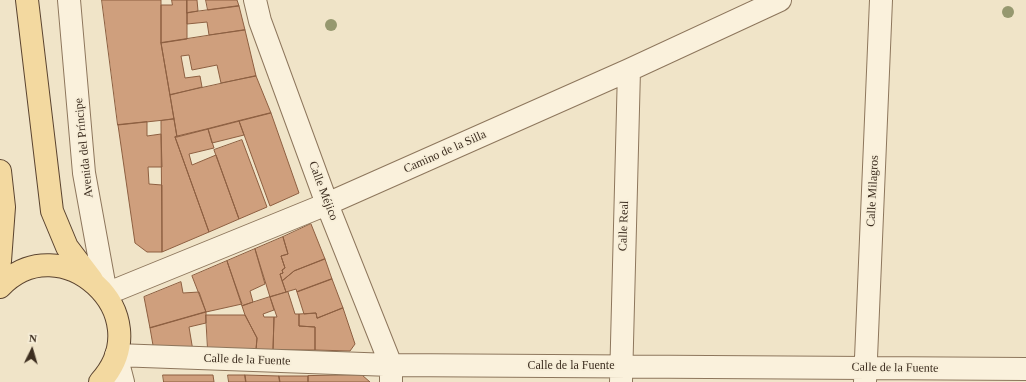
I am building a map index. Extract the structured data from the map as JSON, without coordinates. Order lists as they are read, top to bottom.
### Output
{
  "streets": {
    "street": [
      "Avenida del Príncipe",
      "Camino de la Silla",
      "Calle Méjico",
      "Calle Milagros",
      "Calle Real",
      "Calle de la Fuente"
    ]
  },
  "crossings": [
    ["Avenida del Príncipe", "Camino de la Silla"],
    ["Camino de la Silla", "Calle Méjico"],
    ["Camino de la Silla", "Calle Real"],
    ["Calle Méjico", "Calle de la Fuente"],
    ["Calle Milagros", "Calle de la Fuente"],
    ["Calle Real", "Calle de la Fuente"]
  ],
  "north": "top"
}
